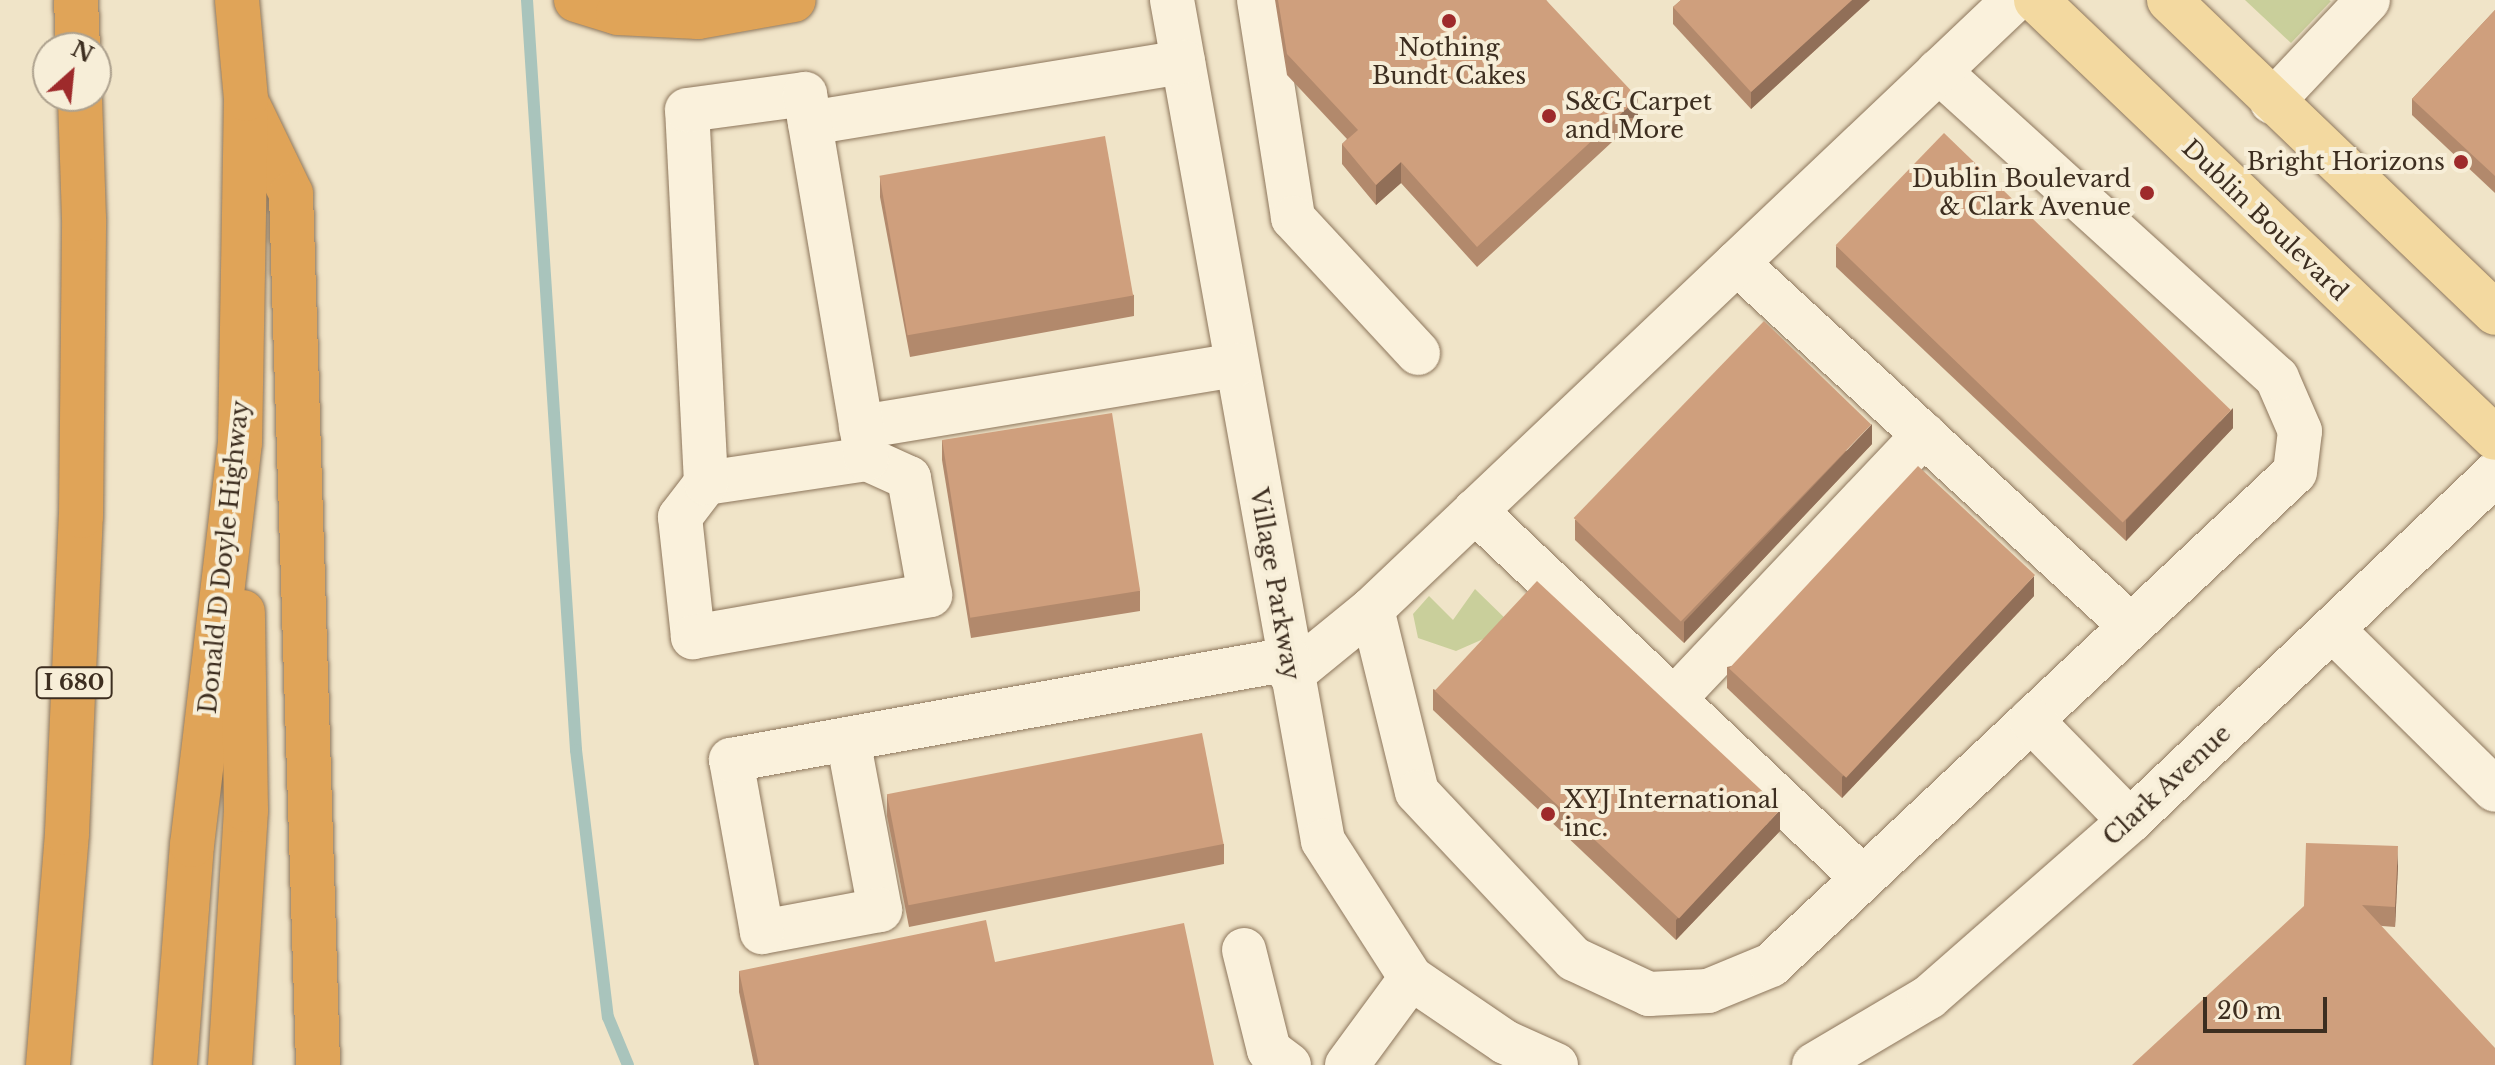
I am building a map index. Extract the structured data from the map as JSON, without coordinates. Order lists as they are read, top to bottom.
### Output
{
  "streets": {
    "highway": ["Donald D Doyle Highway", "I 680"],
    "main road": ["Dublin Boulevard"],
    "street": ["Village Parkway", "Clark Avenue"]
  },
  "places": [
    "Nothing Bundt Cakes",
    "S&G Carpet and More",
    "Bright Horizons",
    "Dublin Boulevard & Clark Avenue",
    "XYJ International inc."
  ],
  "scale_bar": "20 m",
  "north": "top right"
}
